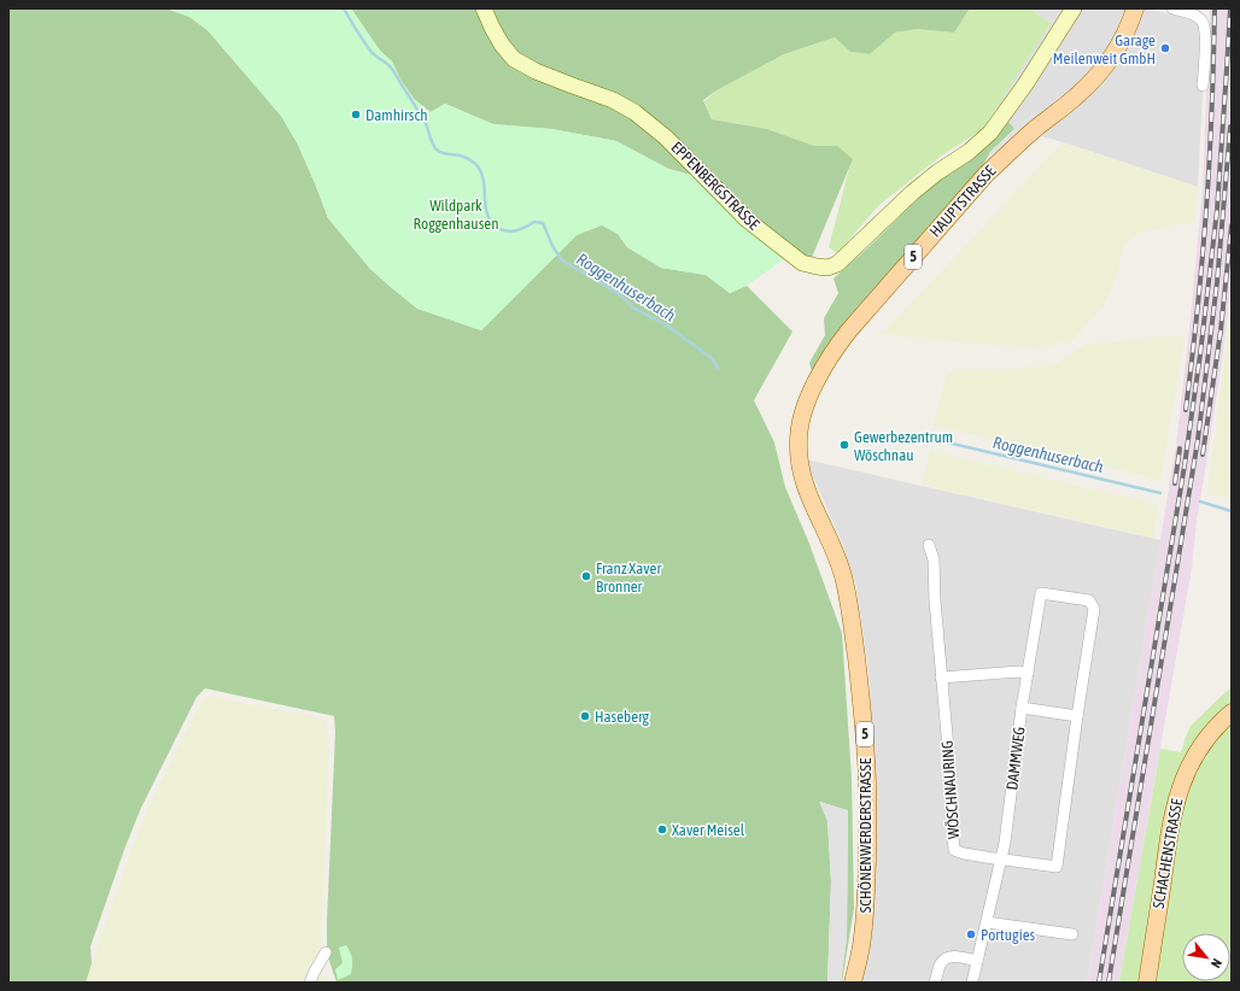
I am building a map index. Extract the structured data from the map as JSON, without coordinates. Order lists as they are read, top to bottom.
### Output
{
  "streets": {
    "main road": [
      "HAUPTSTRASSE",
      "5",
      "SCHÖNENWERDERSTRASSE",
      "SCHACHENSTRASSE"
    ],
    "street": ["EPPENBERGSTRASSE", "DAMMWEG", "WÖSCHNAURING"]
  },
  "crossings": [
    ["HAUPTSTRASSE", "SCHÖNENWERDERSTRASSE"],
    ["DAMMWEG", "WÖSCHNAURING"]
  ],
  "water": ["Roggenhuserbach"],
  "parks": ["Wildpark Roggenhausen"],
  "places": [
    "Garage Meilenweit GmbH",
    "Damhirsch",
    "Gewerbezentrum Wöschnau",
    "Franz Xaver Bronner",
    "Haseberg",
    "Xaver Meisel",
    "Portugies"
  ],
  "north": "bottom right"
}
